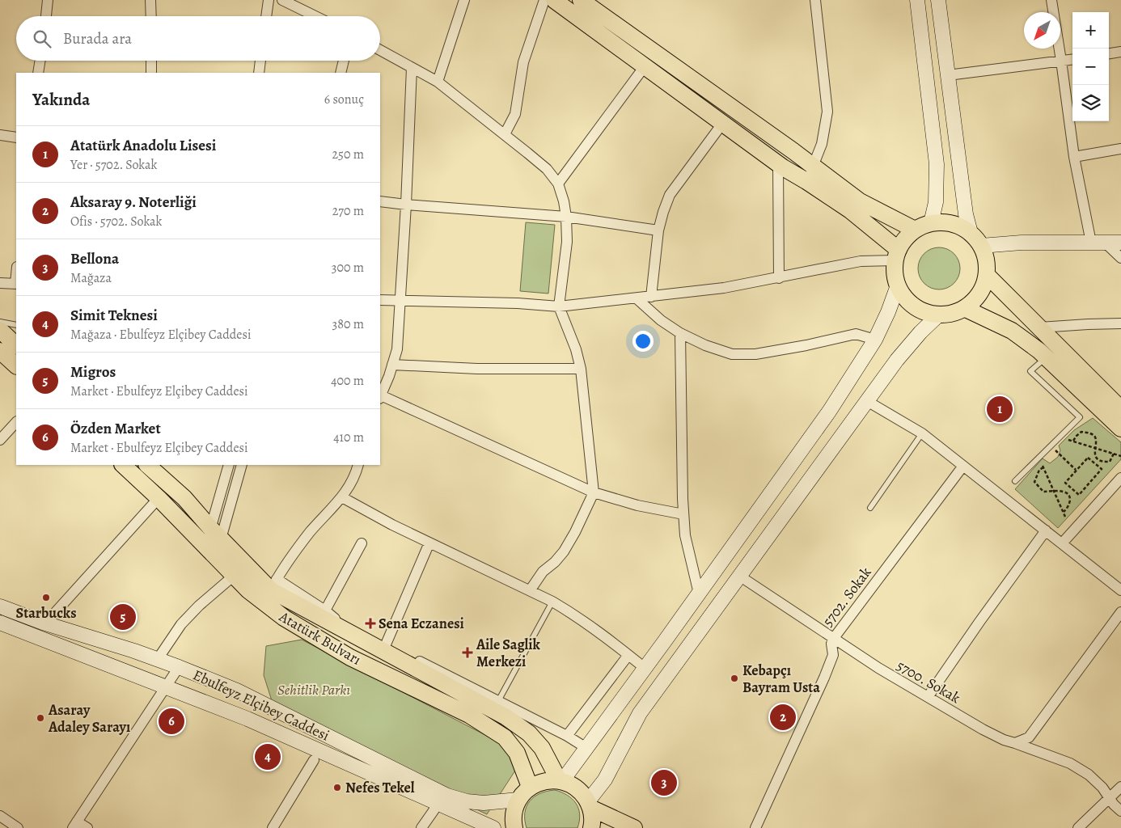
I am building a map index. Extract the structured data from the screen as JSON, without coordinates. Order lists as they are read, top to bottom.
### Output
{
  "streets": {
    "main road": ["Atatürk Bulvarı", "Ebulfeyz Elçibey Caddesi"],
    "street": ["5702. Sokak", "5700. Sokak"]
  },
  "crossings": [
    ["5702. Sokak", "5700. Sokak"]
  ],
  "parks": ["Sehitlik Parkı"],
  "places": {
    "other": [
      "Starbucks",
      "Kebapçı Bayram Usta",
      "Asaray Adaley Sarayı",
      "Nefes Tekel"
    ],
    "health": ["Sena Eczanesi", "Aile Saglik Merkezi"]
  },
  "north": "bottom left",
  "page": {
    "map_buttons": ["+", "−"],
    "search": "Burada ara",
    "heading": ["Yakında", "6 sonuç"],
    "list": [
      {
        "mark": "1",
        "name": "Atatürk Anadolu Lisesi",
        "note": "Yer · 5702. Sokak",
        "value": "250 m"
      },
      {
        "mark": "2",
        "name": "Aksaray 9. Noterliği",
        "note": "Ofis · 5702. Sokak",
        "value": "270 m"
      },
      {
        "mark": "3",
        "name": "Bellona",
        "note": "Mağaza",
        "value": "300 m"
      },
      {
        "mark": "4",
        "name": "Simit Teknesi",
        "note": "Mağaza · Ebulfeyz Elçibey Caddesi",
        "value": "380 m"
      },
      {
        "mark": "5",
        "name": "Migros",
        "note": "Market · Ebulfeyz Elçibey Caddesi",
        "value": "400 m"
      },
      {
        "mark": "6",
        "name": "Özden Market",
        "note": "Market · Ebulfeyz Elçibey Caddesi",
        "value": "410 m"
      }
    ],
    "pins": [
      "1",
      "5",
      "2",
      "6",
      "4",
      "3"
    ]
  }
}
